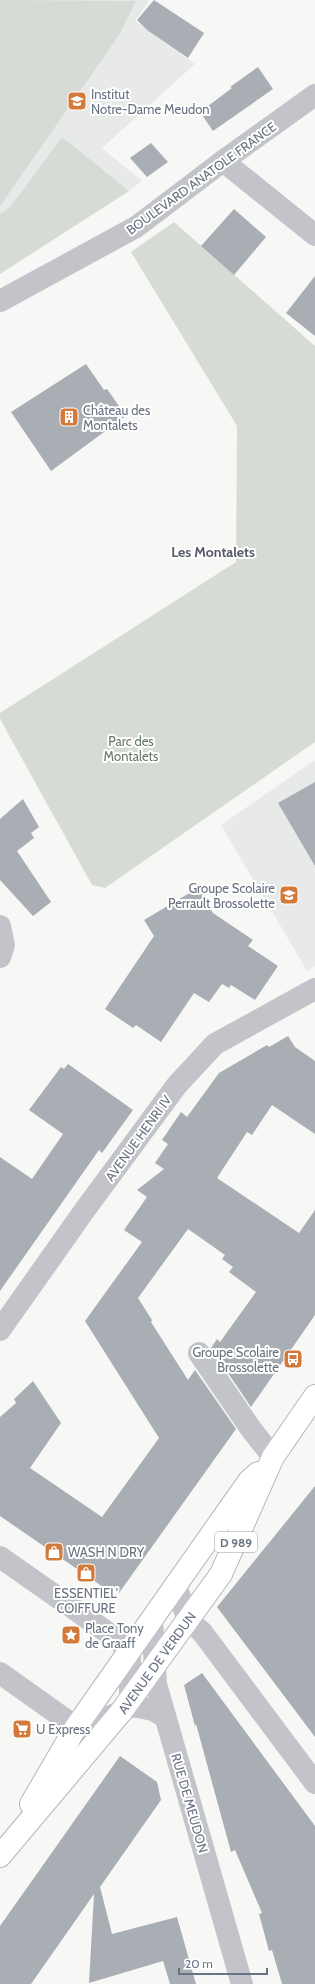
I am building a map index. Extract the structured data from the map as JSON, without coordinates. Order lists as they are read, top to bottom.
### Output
{
  "streets": {
    "main road": ["D 989", "AVENUE DE VERDUN"],
    "street": ["BOULEVARD ANATOLE FRANCE", "AVENUE HENRI IV", "RUE DE MEUDON"]
  },
  "crossings": [
    ["AVENUE DE VERDUN", "RUE DE MEUDON"]
  ],
  "districts": ["Les Montalets"],
  "parks": ["Parc des Montalets"],
  "places": {
    "school or university": ["Institut Notre-Dame Meudon", "Groupe Scolaire Perrault Brossolette"],
    "building": ["Château des Montalets"],
    "bus stop": ["Groupe Scolaire Brossolette"],
    "shop": ["WASH N DRY", "ESSENTIEL' COIFFURE"],
    "place": ["Place Tony de Graaff"],
    "supermarket": ["U Express"]
  },
  "scale_bar": "20 m"
}
